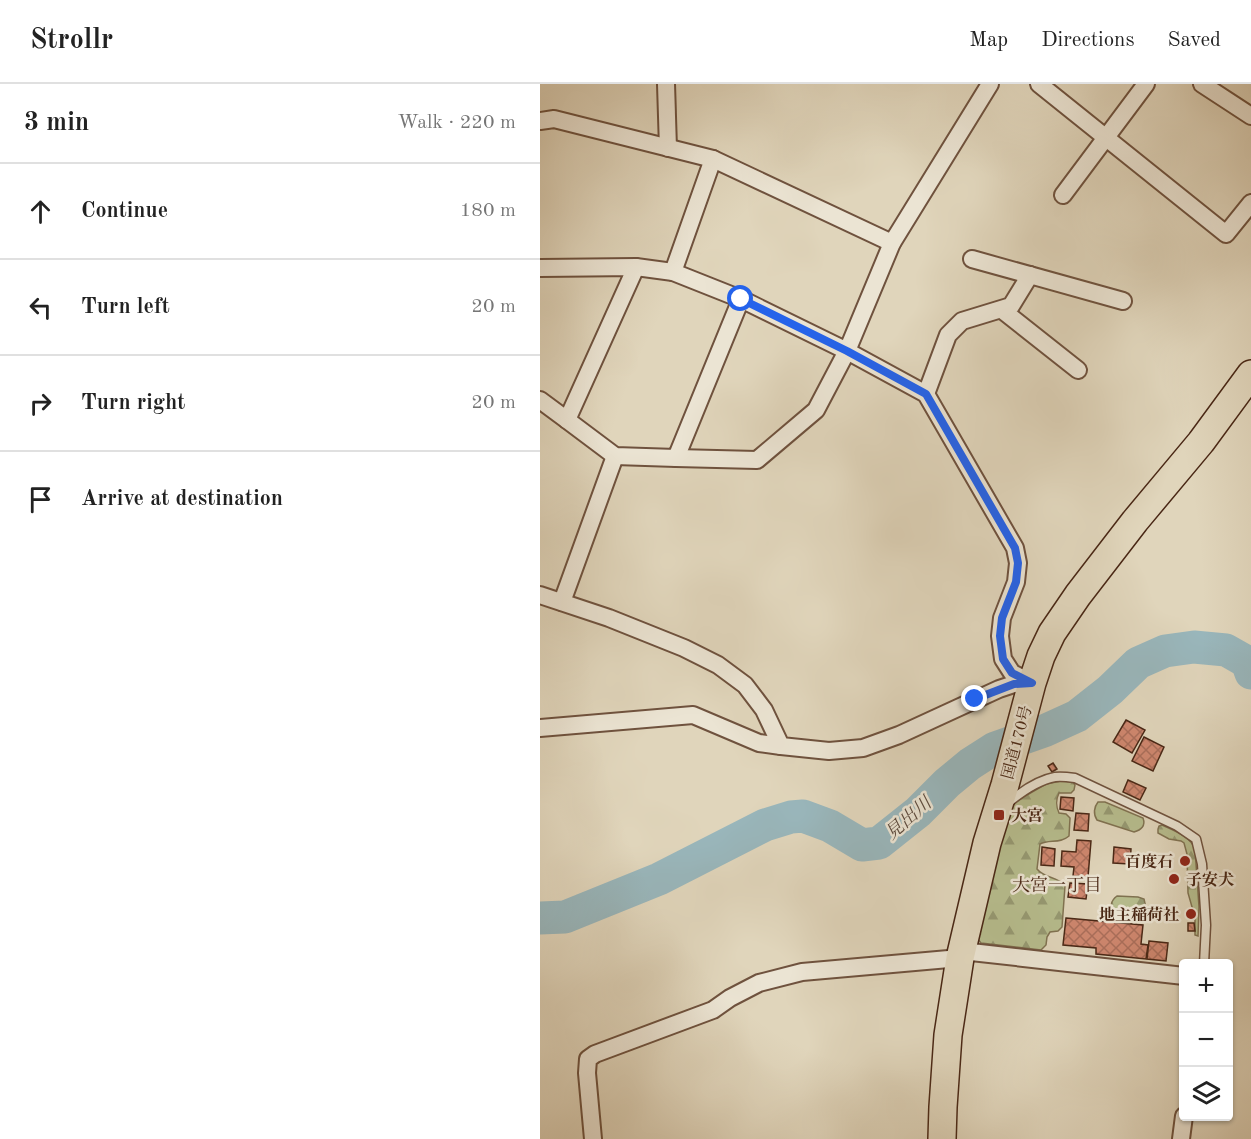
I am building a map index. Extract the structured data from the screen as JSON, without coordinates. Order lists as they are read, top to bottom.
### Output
{
  "streets": {
    "highway": ["国道170号"]
  },
  "districts": ["大宮一丁目"],
  "water": ["見出川"],
  "places": {
    "transit": ["大宮"],
    "other": ["百度石", "子安犬", "地主稲荷社"]
  },
  "page": {
    "header": "Strollr",
    "nav": ["Map", "Directions", "Saved"],
    "heading": ["3 min", "Walk · 220 m"],
    "list": [
      ["Continue", "180 m"],
      ["Turn left", "20 m"],
      ["Turn right", "20 m"],
      "Arrive at destination"
    ],
    "map_buttons": ["+", "−"]
  }
}
